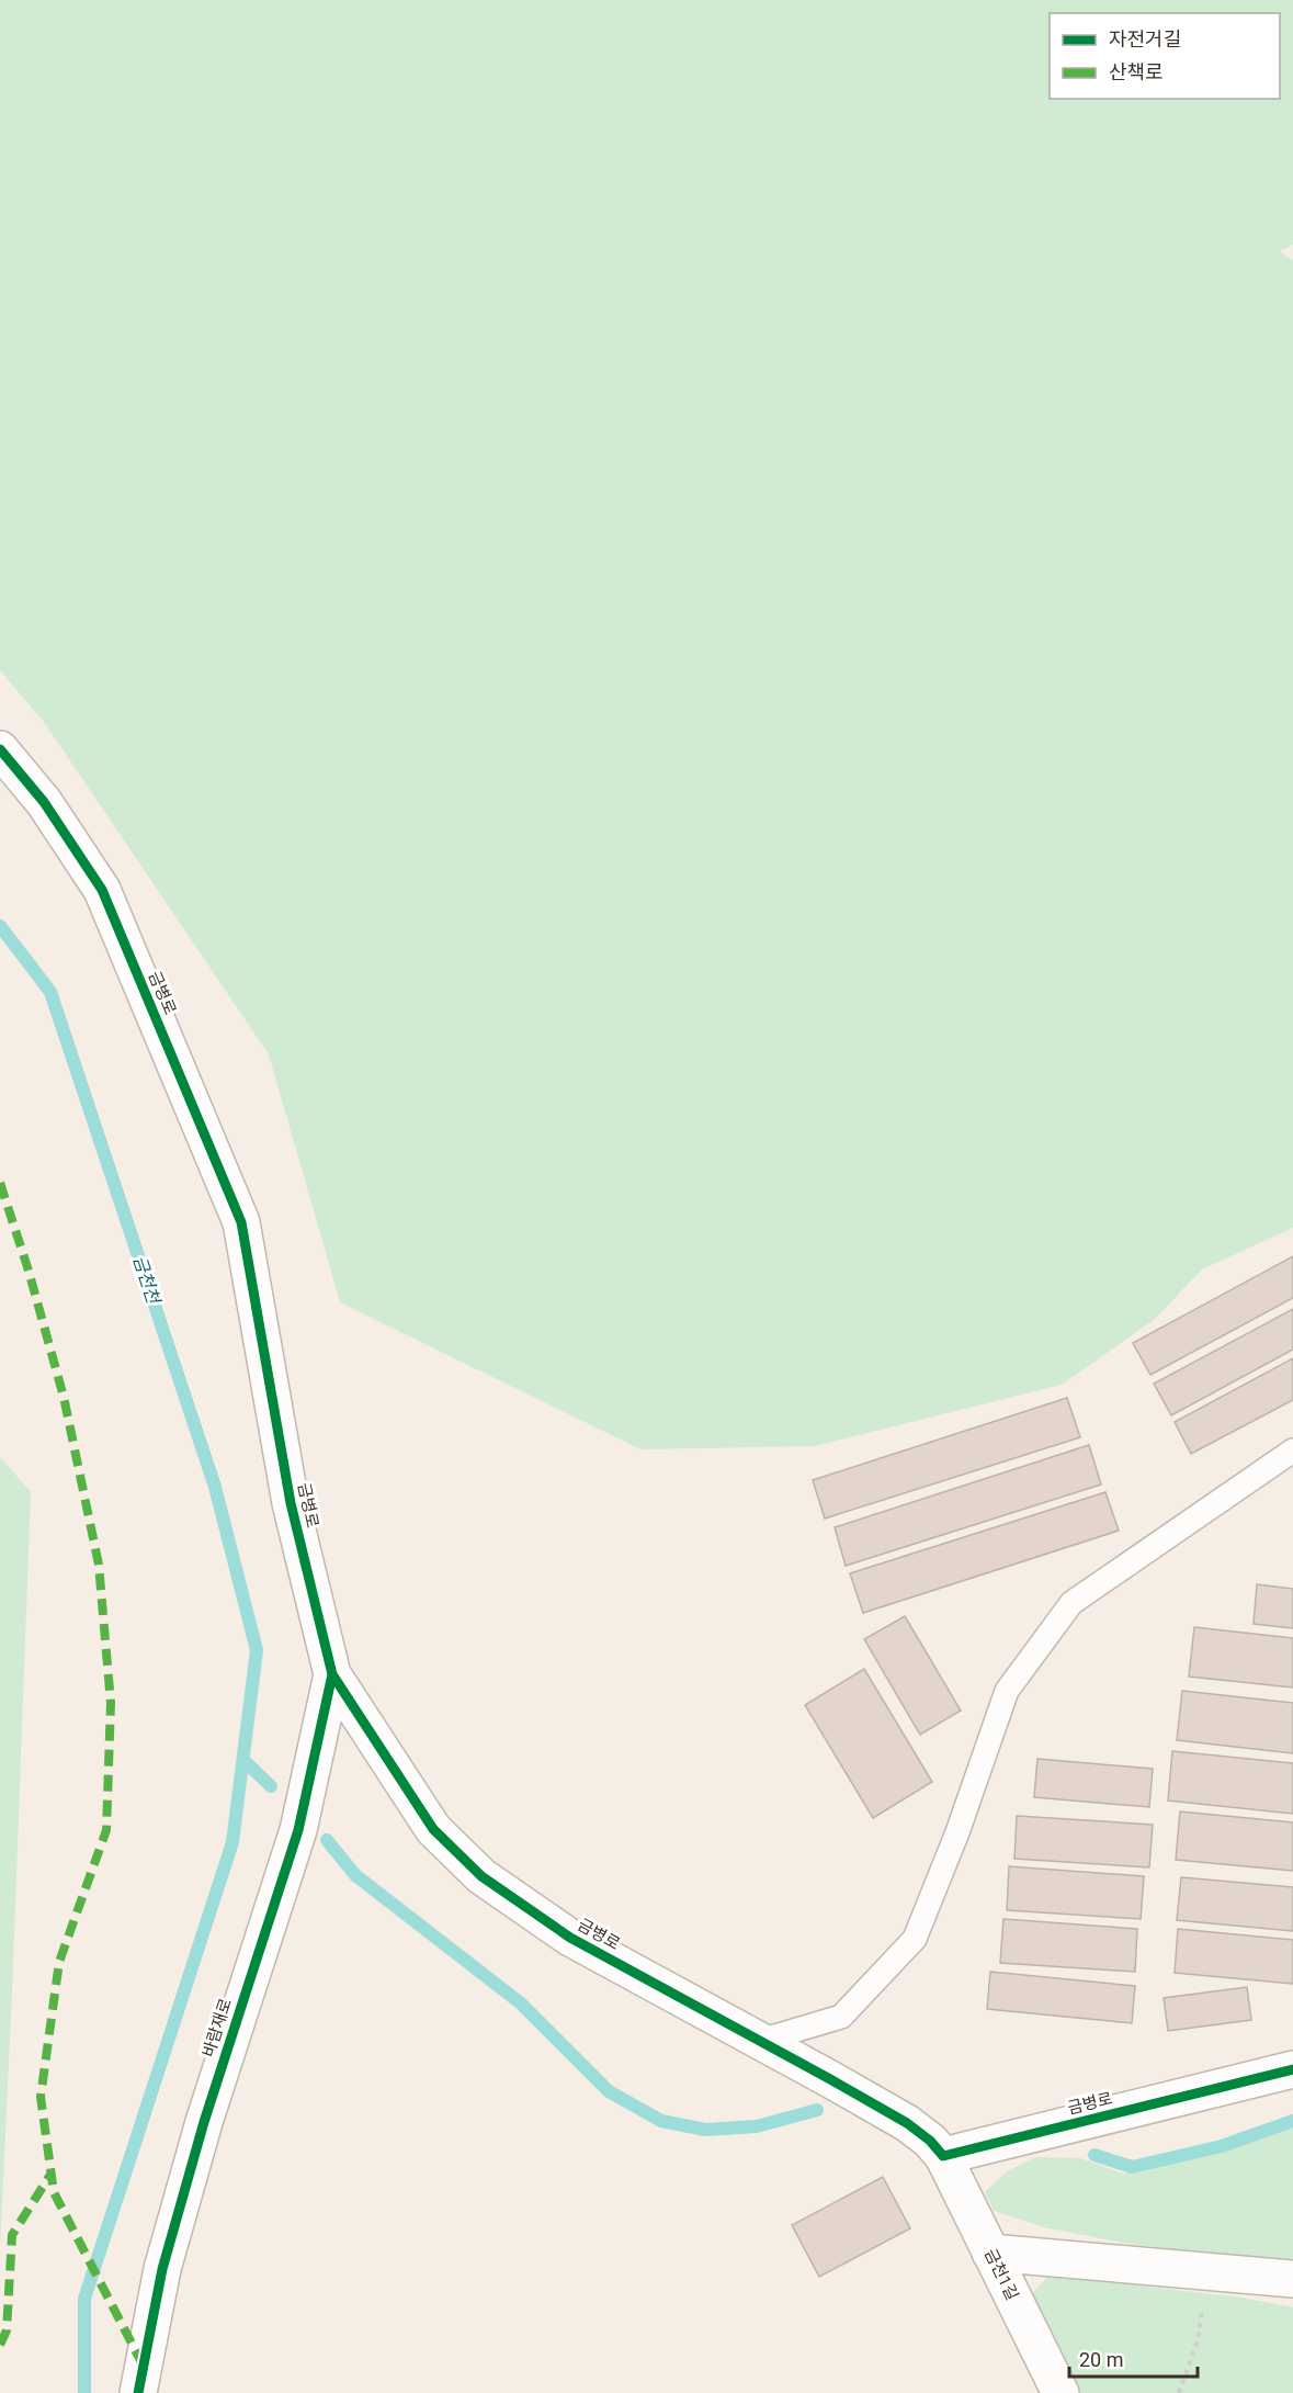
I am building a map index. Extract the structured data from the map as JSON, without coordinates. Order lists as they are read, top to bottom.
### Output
{
  "streets": {
    "street": ["금병로", "바람재로", "금천1길"]
  },
  "crossings": [
    ["금병로", "바람재로"],
    ["금병로", "금천1길"]
  ],
  "water": ["금천천"],
  "legend": ["자전거길", "산책로"],
  "scale_bar": "20 m"
}
